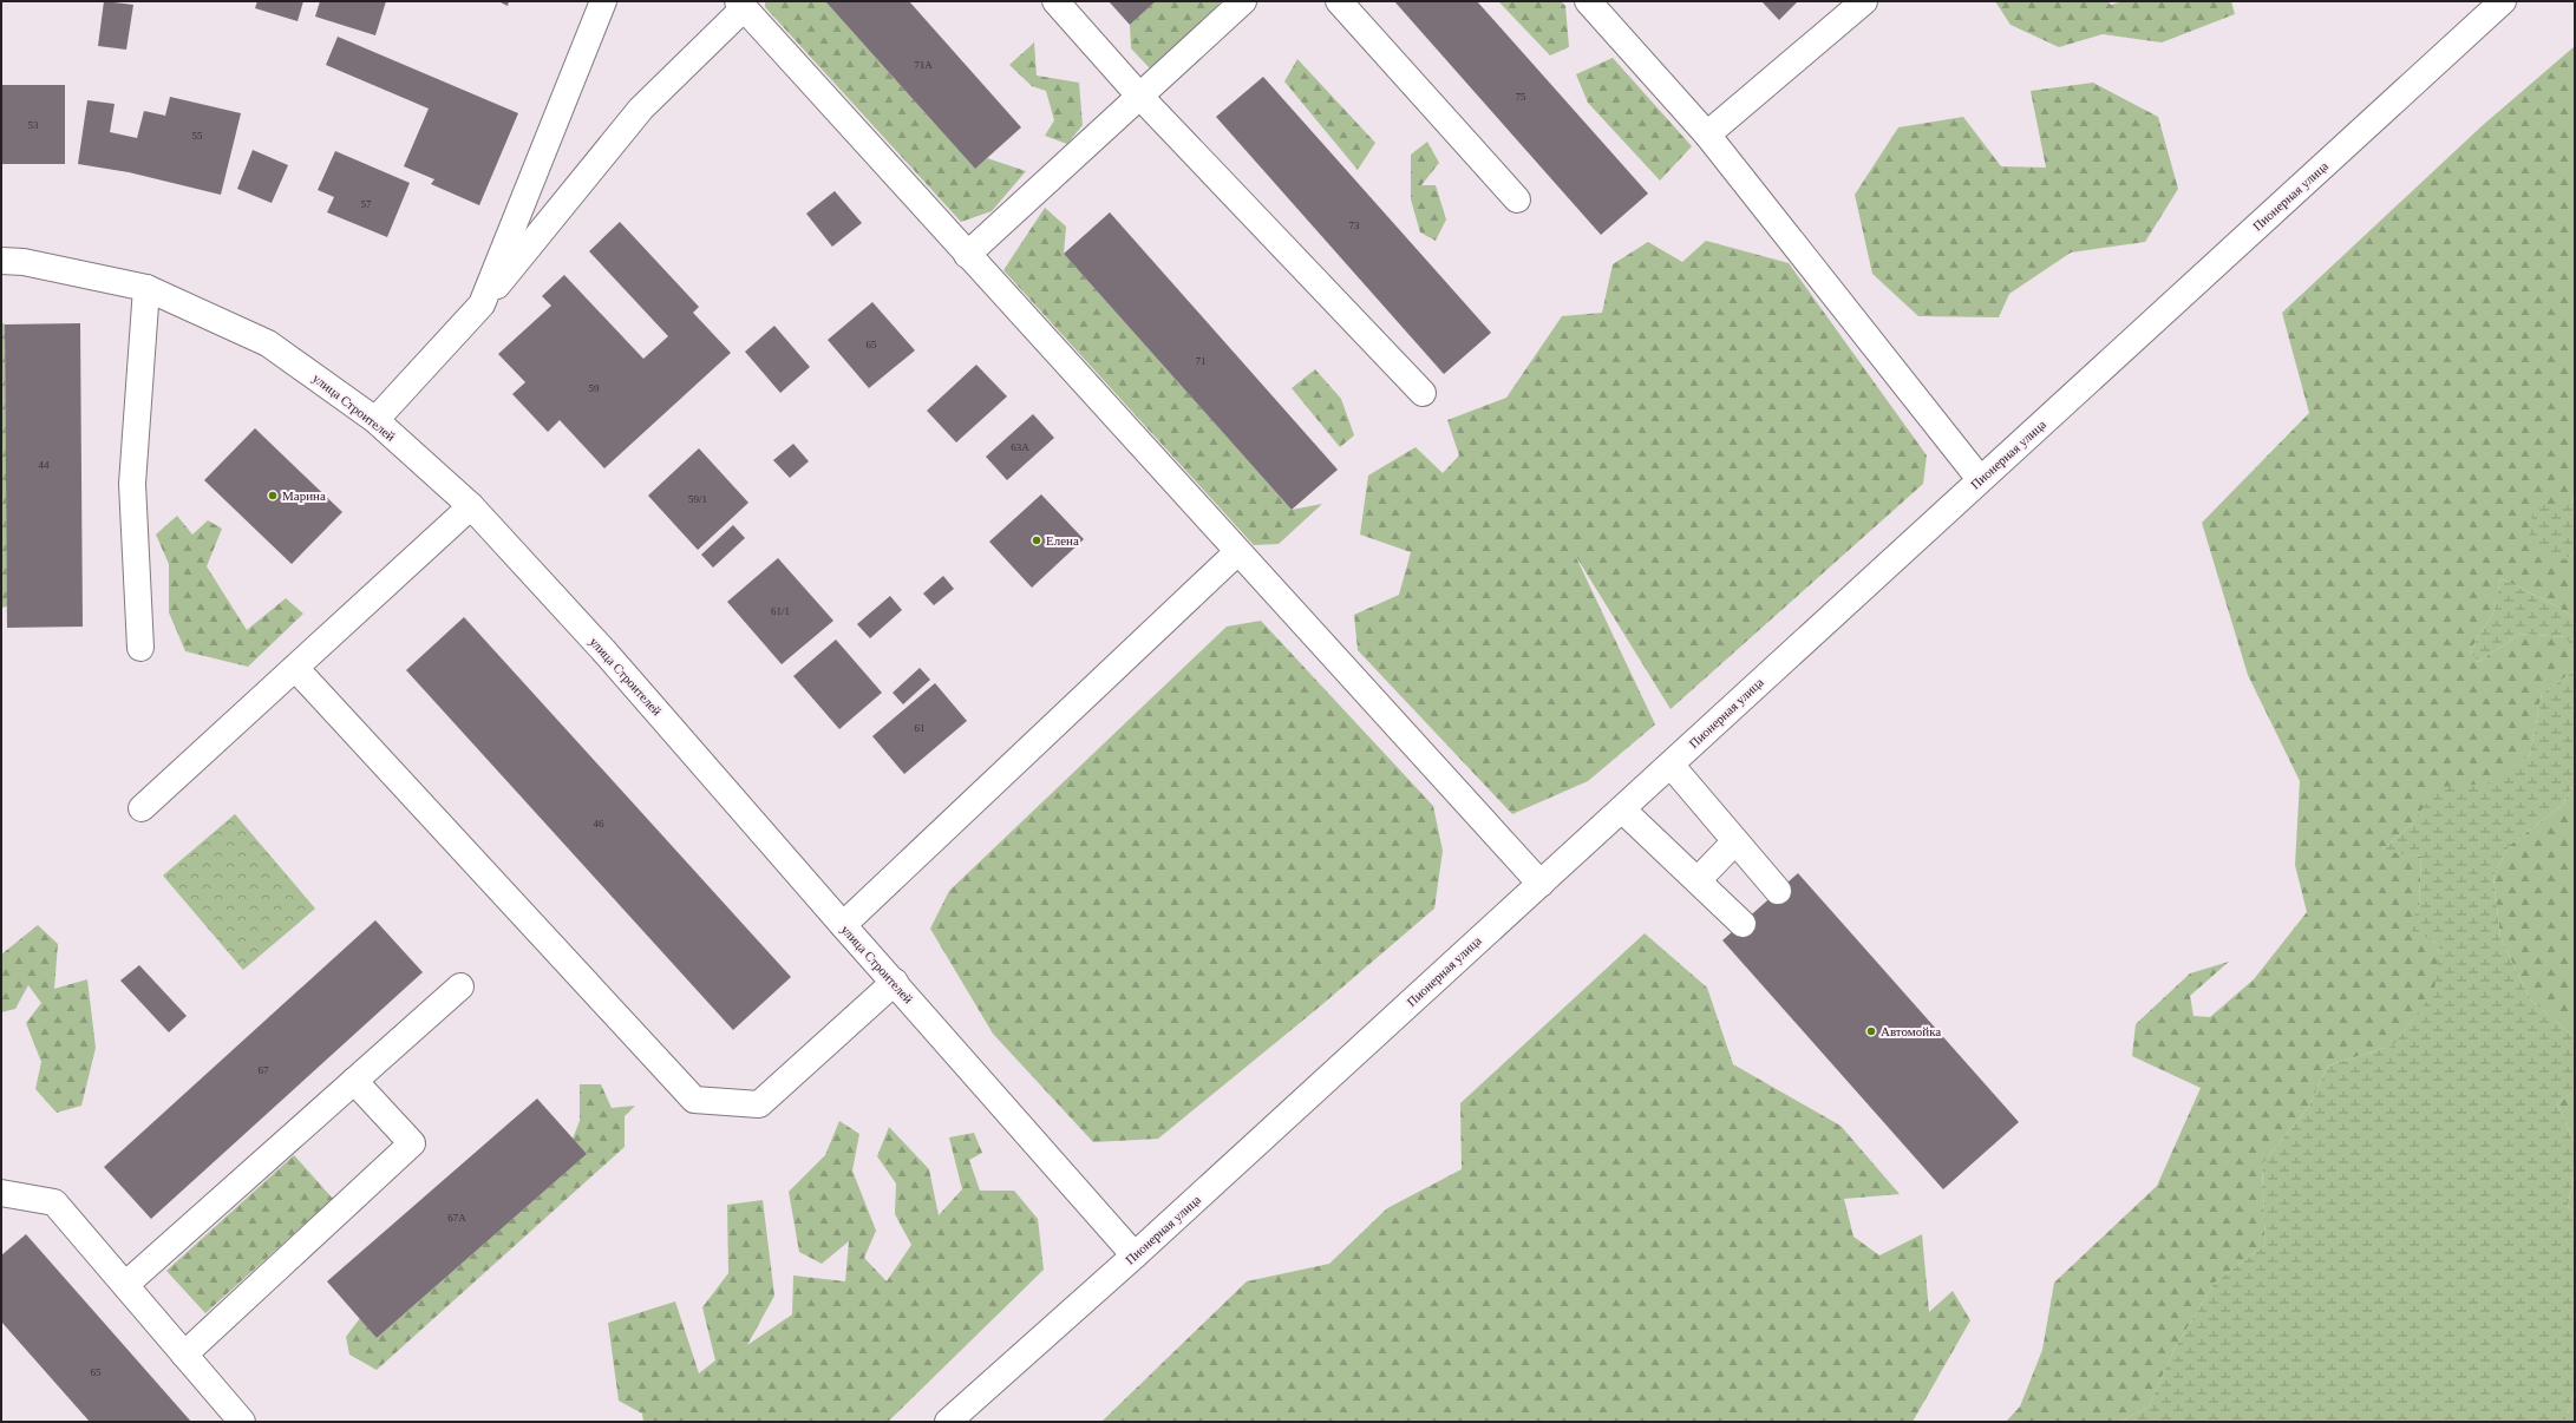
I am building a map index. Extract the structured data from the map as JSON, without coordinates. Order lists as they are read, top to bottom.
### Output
{
  "streets": {
    "main road": ["Пионерная улица", "улица Строителей"]
  },
  "crossings": [
    ["Пионерная улица", "улица Строителей"]
  ],
  "places": ["Марина", "Елена", "Автомойка"],
  "house_numbers": [
    "71А",
    "75",
    "53",
    "55",
    "57",
    "73",
    "65",
    "71",
    "59",
    "63А",
    "44",
    "59/1",
    "61/1",
    "61",
    "46",
    "67",
    "67А",
    "65"
  ]
}
